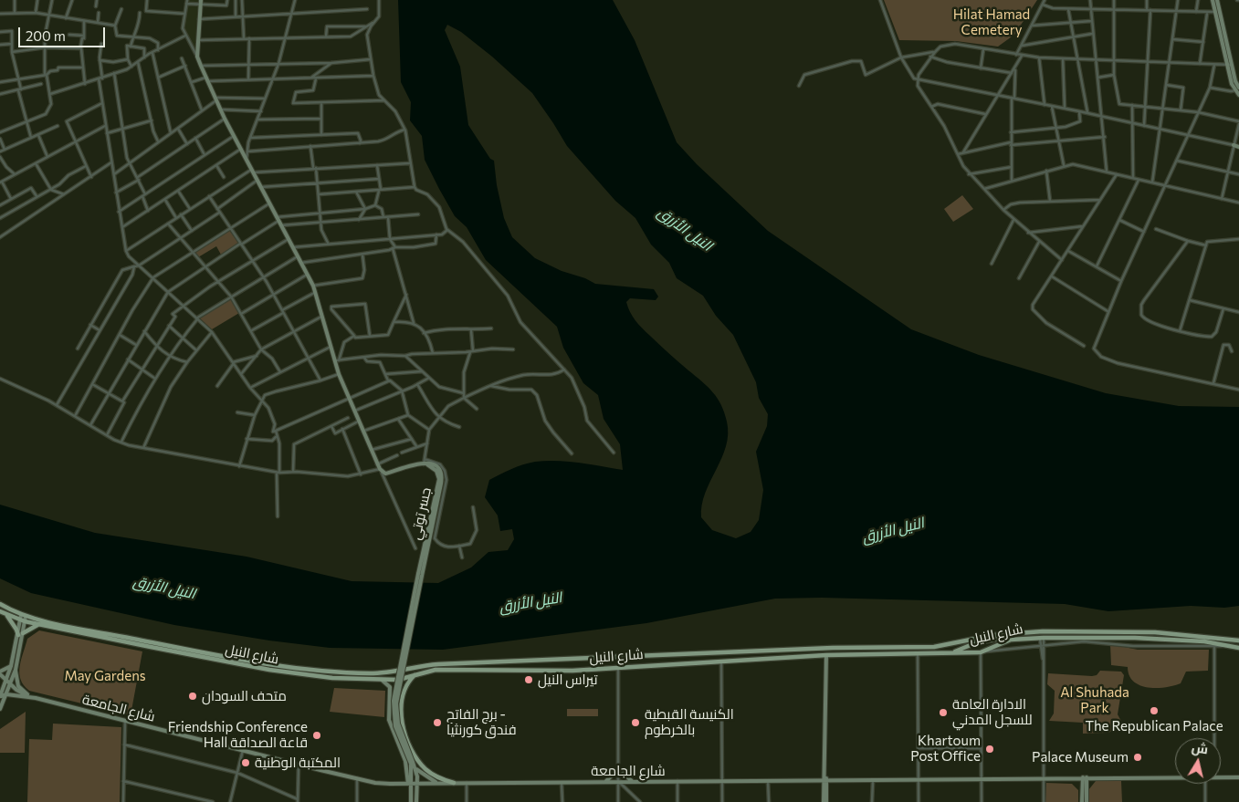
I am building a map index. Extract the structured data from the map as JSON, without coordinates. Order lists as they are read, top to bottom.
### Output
{
  "streets": {
    "main road": ["جسر توتي", "شارع النيل", "شارع الجامعة"]
  },
  "water": ["النيل الأزرق"],
  "parks": ["Hilat Hamad Cemetery", "May Gardens", "Al Shuhada Park"],
  "places": [
    "تيراس النيل",
    "متحف السودان",
    "The Republican Palace",
    "الادارة العامة للسجل المدني",
    "برج الفاتح - فندق كورنثيا",
    "الكنيسة القبطية بالخرطوم",
    "Friendship Conference Hall قاعة الصداقة",
    "Khartoum Post Office",
    "Palace Museum",
    "المكتبة الوطنية"
  ],
  "scale_bar": "200 m",
  "north": "top"
}
